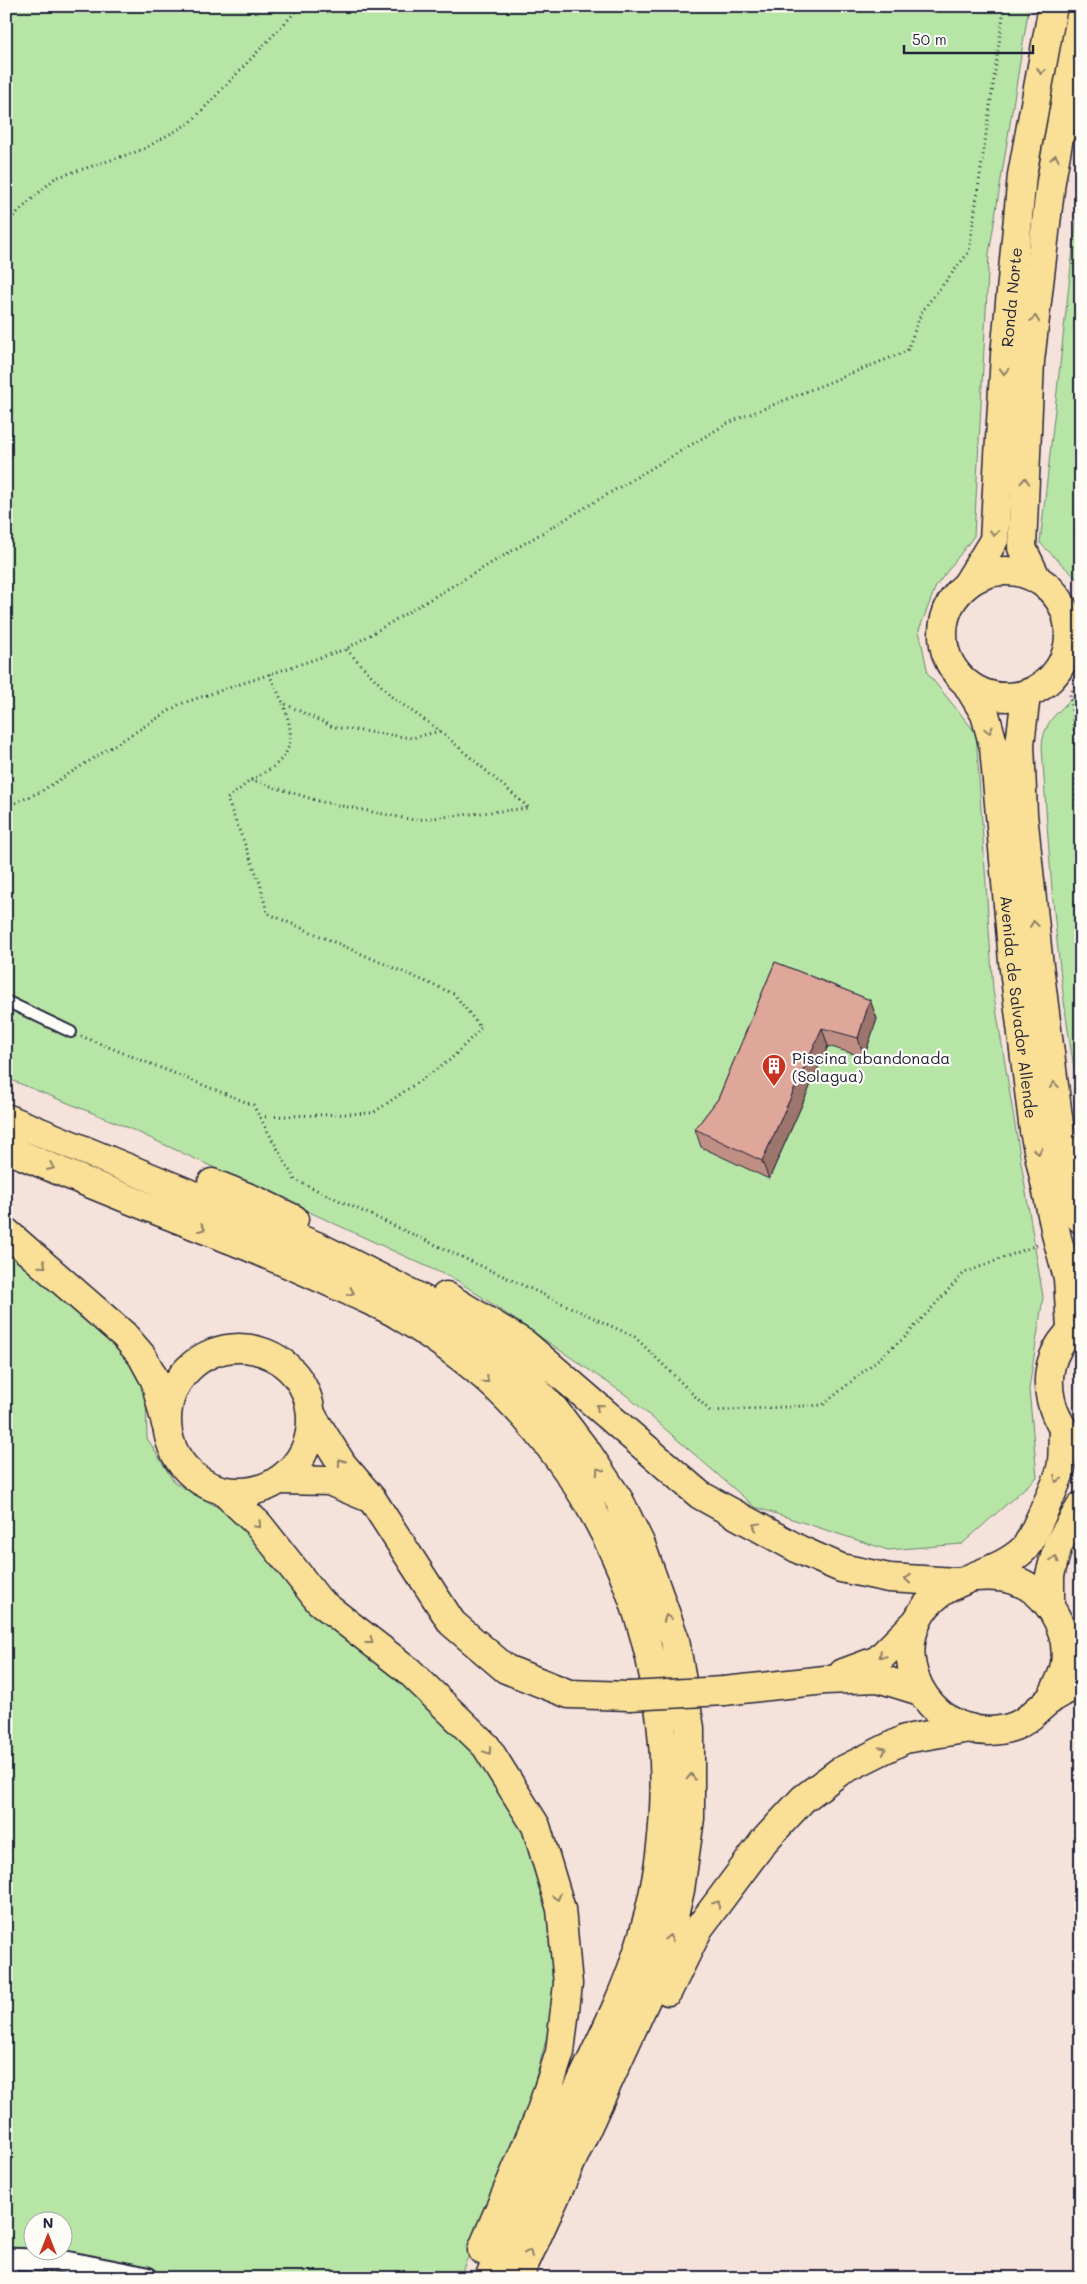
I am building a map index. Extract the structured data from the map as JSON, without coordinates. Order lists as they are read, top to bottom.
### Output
{
  "streets": {
    "main road": ["Ronda Norte", "Avenida de Salvador Allende"]
  },
  "crossings": [
    ["Ronda Norte", "Avenida de Salvador Allende"]
  ],
  "places": {
    "building": ["Piscina abandonada (Solagua)"]
  },
  "scale_bar": "50 m",
  "north": "top"
}
